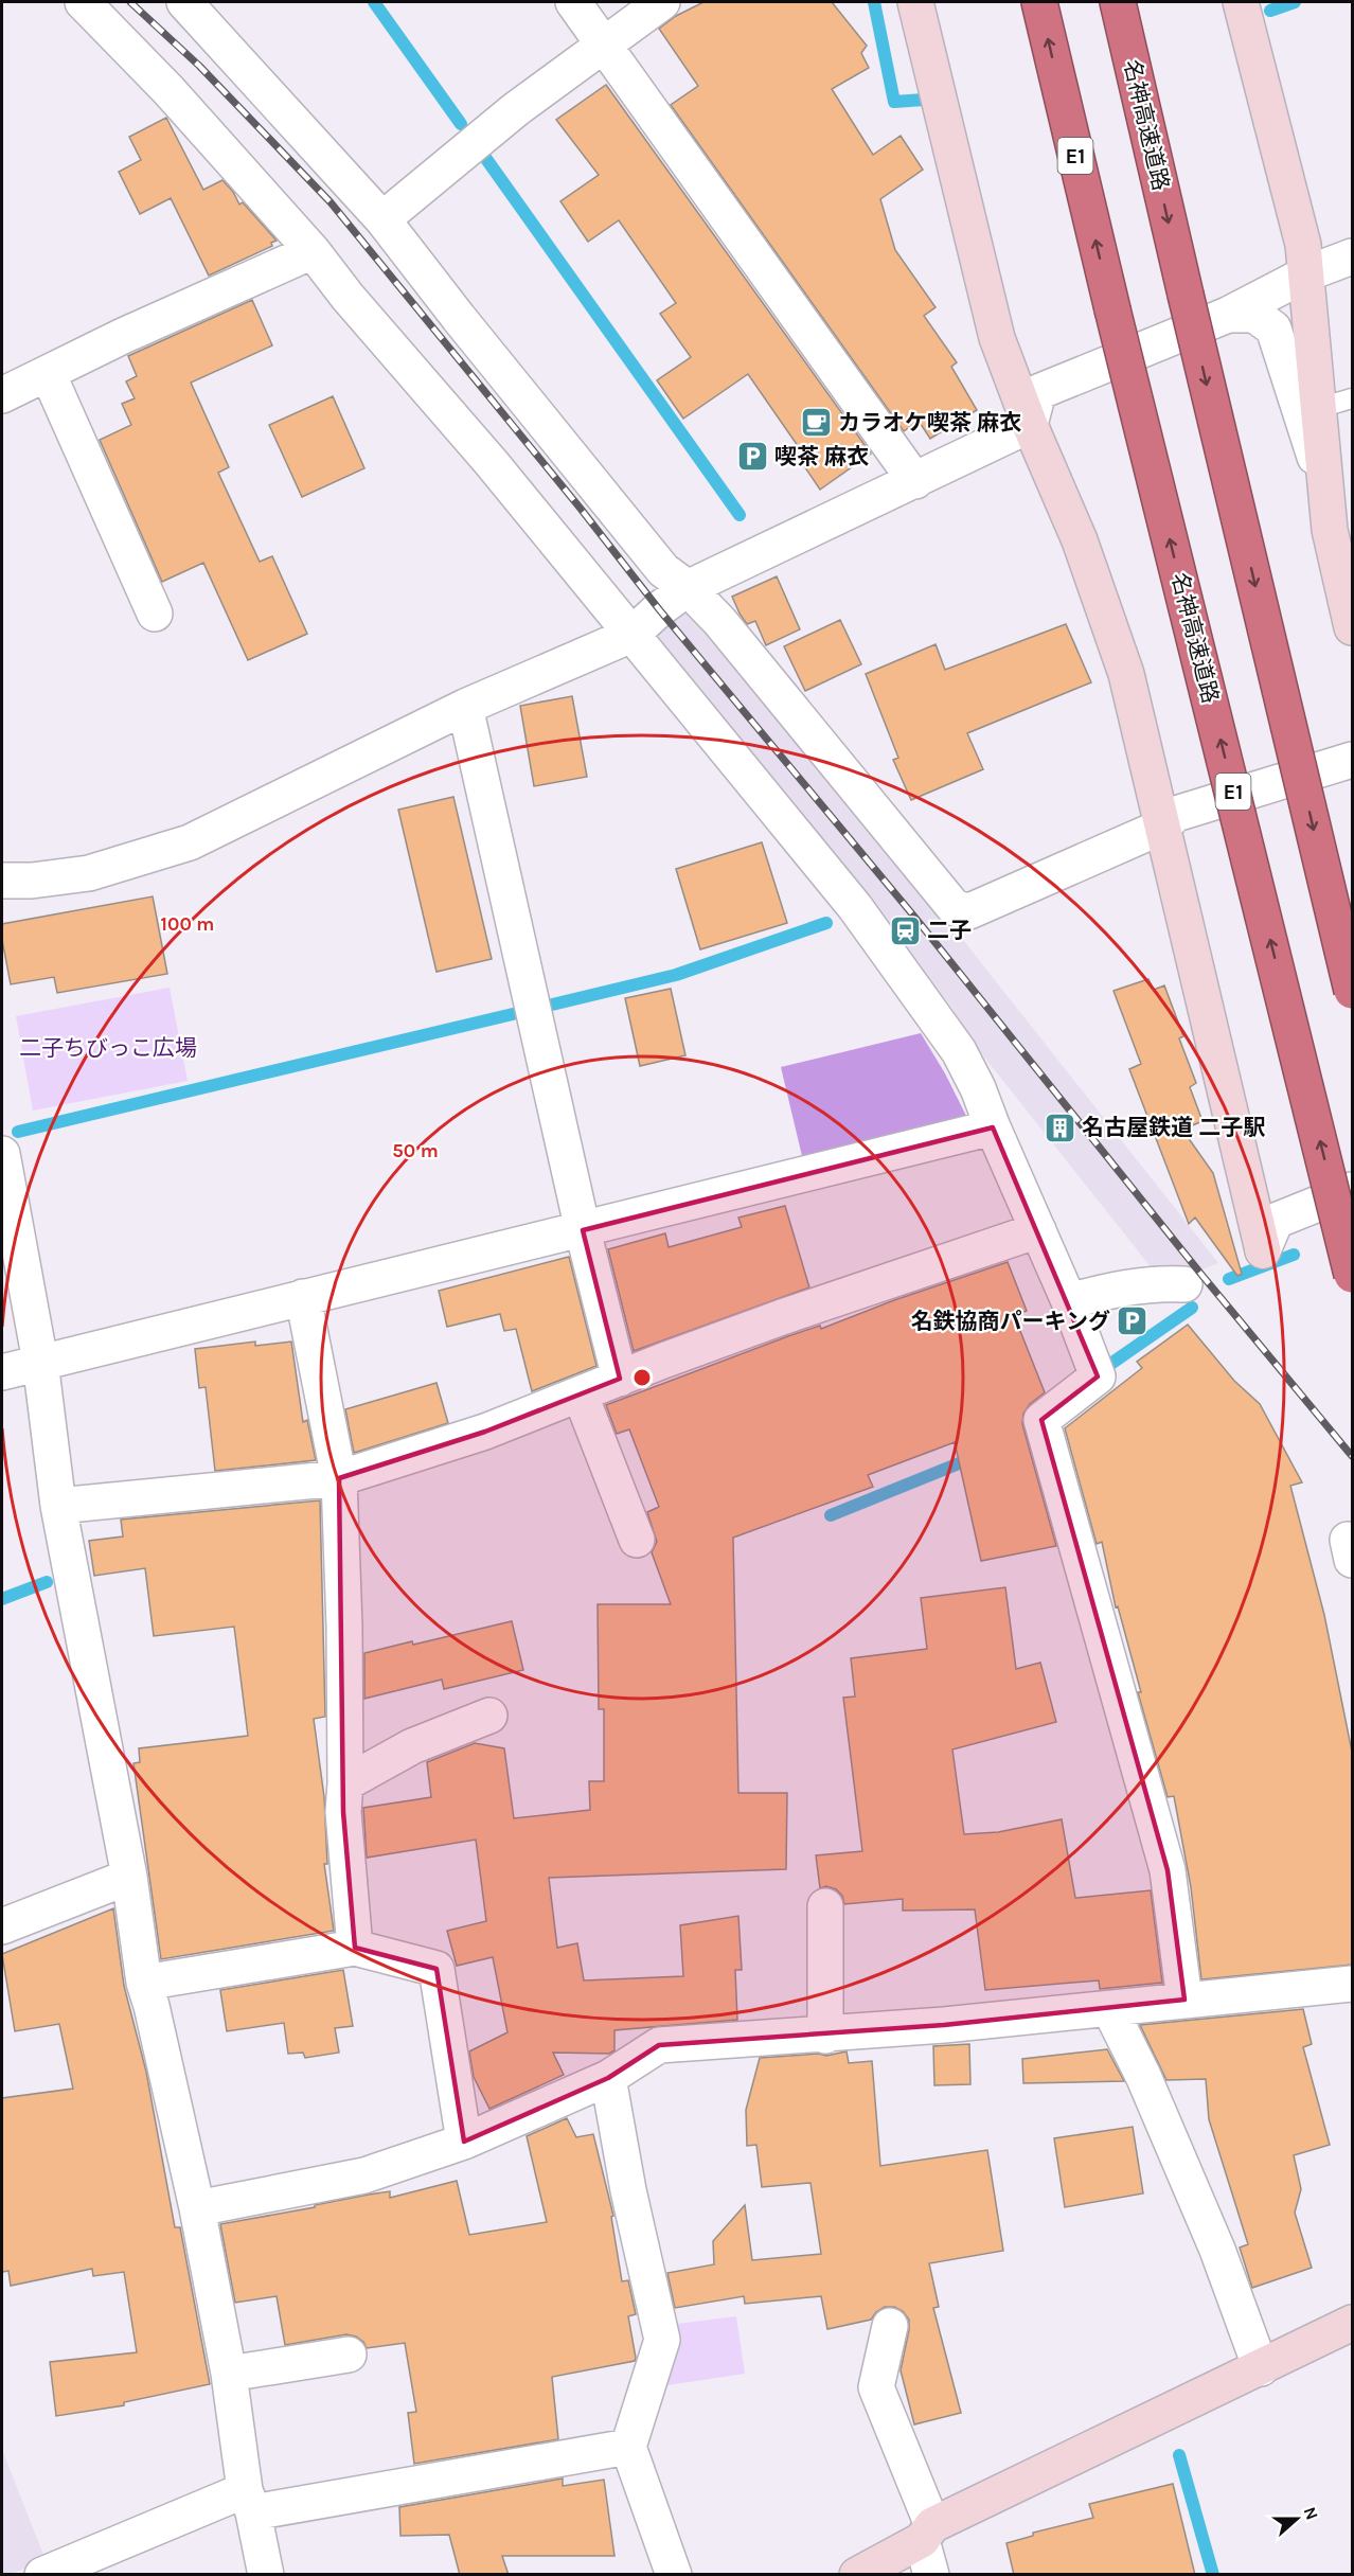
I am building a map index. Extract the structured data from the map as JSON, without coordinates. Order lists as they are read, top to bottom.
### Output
{
  "streets": {
    "highway": ["名神高速道路", "E1"]
  },
  "parks": ["二子ちびっこ広場"],
  "places": {
    "cafe": ["カラオケ喫茶 麻衣"],
    "parking": ["喫茶 麻衣", "名鉄協商パーキング"],
    "station": ["二子"],
    "building": ["名古屋鉄道 二子駅"]
  },
  "north": "right",
  "rings": ["100 m", "50 m"]
}
